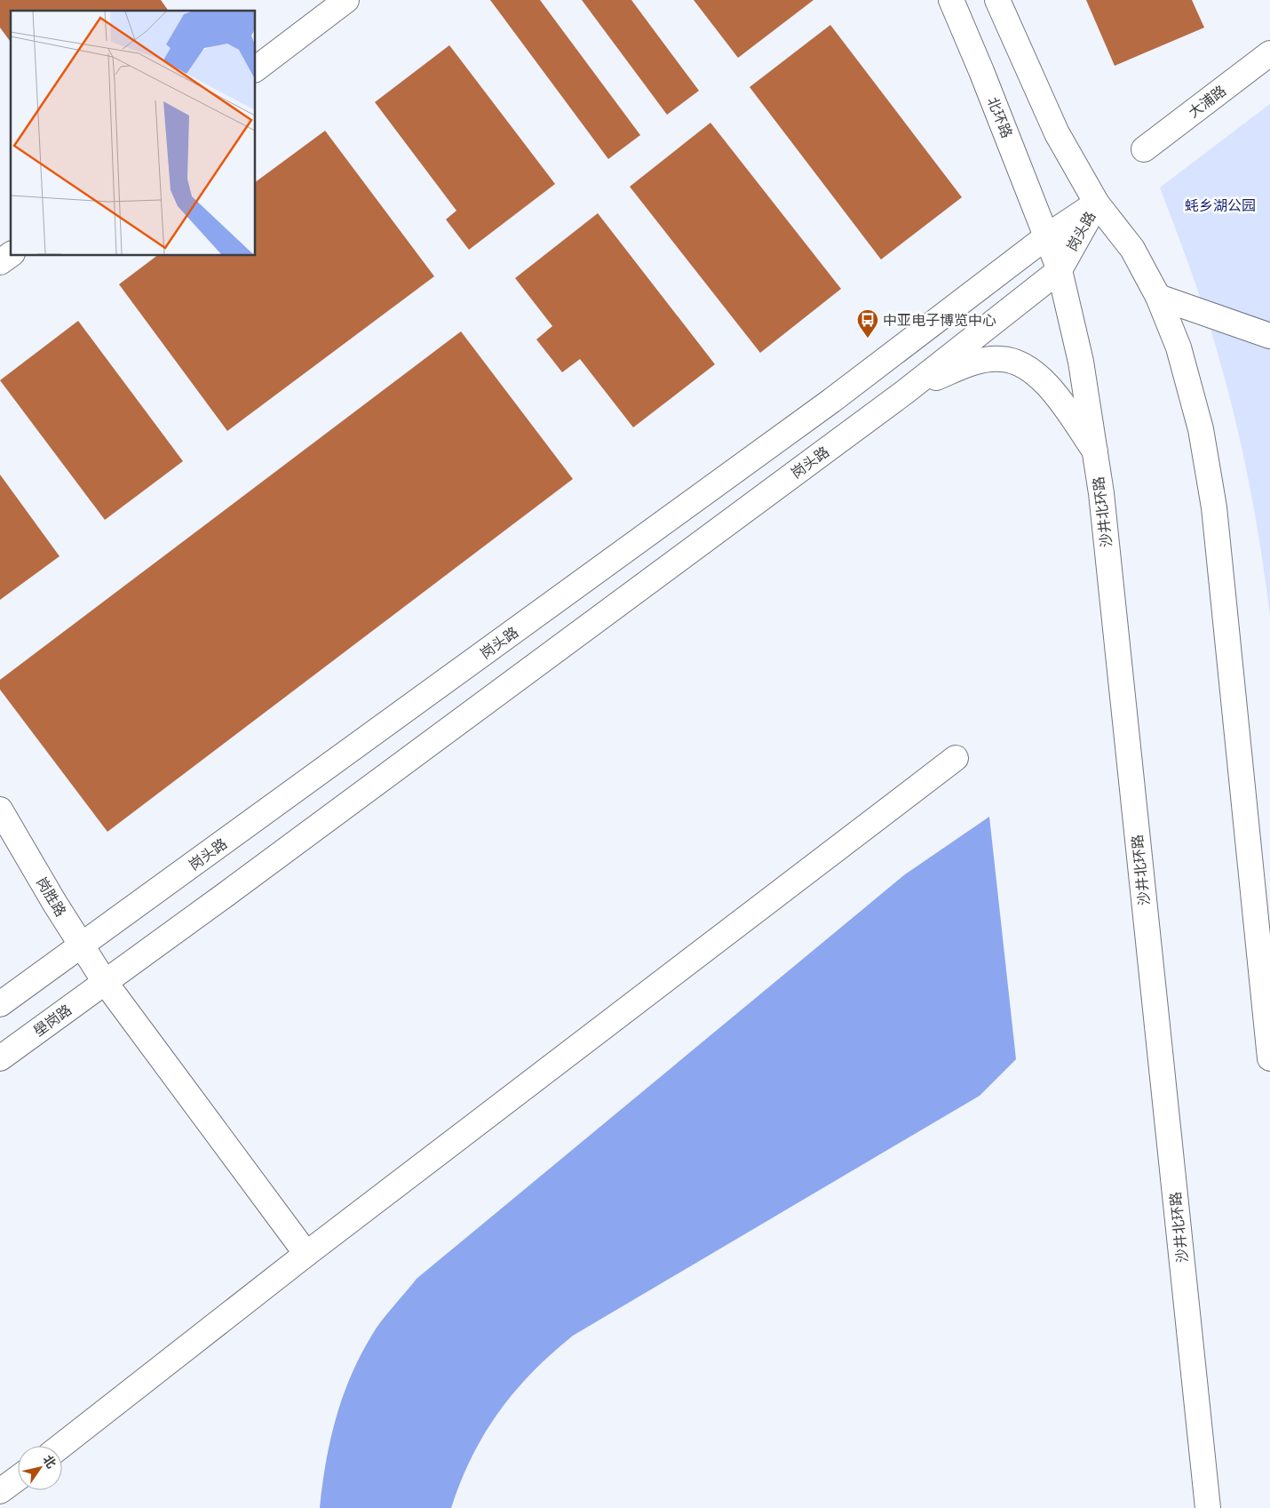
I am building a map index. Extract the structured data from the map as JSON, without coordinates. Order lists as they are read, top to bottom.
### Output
{
  "streets": {
    "street": [
      "大浦路",
      "北环路",
      "岗头路",
      "沙井北环路",
      "岗胜路",
      "壆岗路"
    ]
  },
  "crossings": [
    ["北环路", "岗头路"],
    ["北环路", "沙井北环路"],
    ["岗头路", "沙井北环路"],
    ["岗头路", "岗胜路"],
    ["岗头路", "壆岗路"],
    ["岗胜路", "壆岗路"]
  ],
  "parks": ["蚝乡湖公园"],
  "places": {
    "bus stop": ["中亚电子博览中心"]
  },
  "north": "top right"
}
